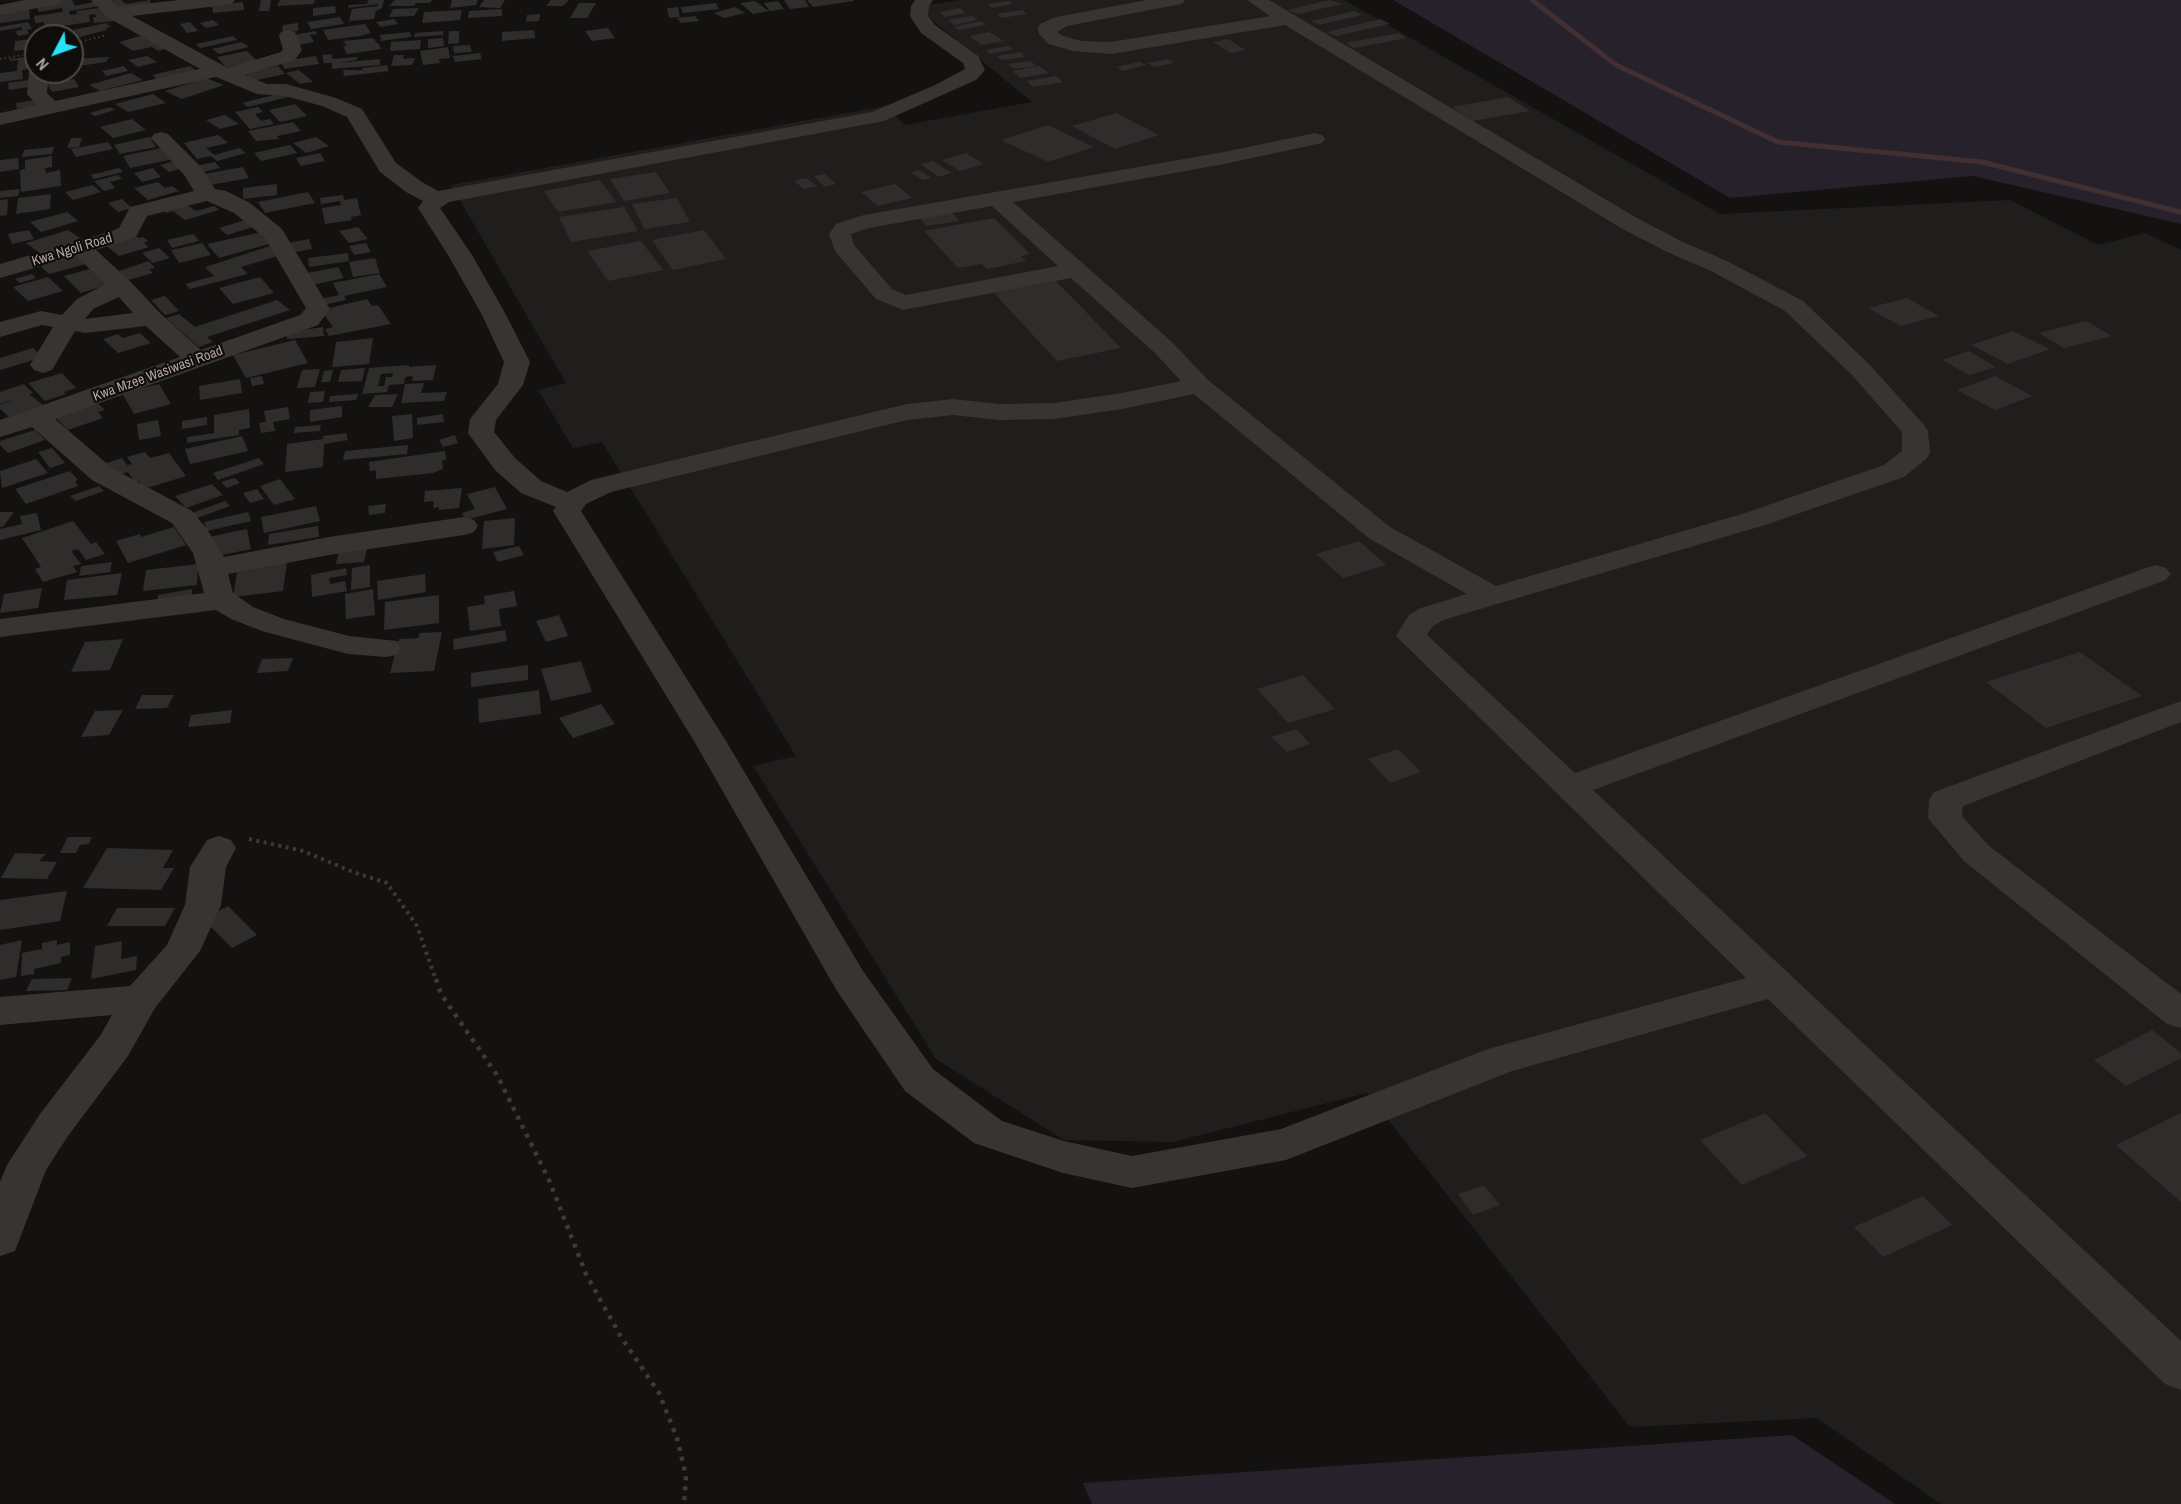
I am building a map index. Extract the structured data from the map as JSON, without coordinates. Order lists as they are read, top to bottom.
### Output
{
  "streets": {
    "street": ["Kwa Ngoli Road", "Kwa Mzee Wasiwasi Road"]
  },
  "crossings": [
    ["Kwa Ngoli Road", "Kwa Mzee Wasiwasi Road"]
  ],
  "north": "bottom left"
}
